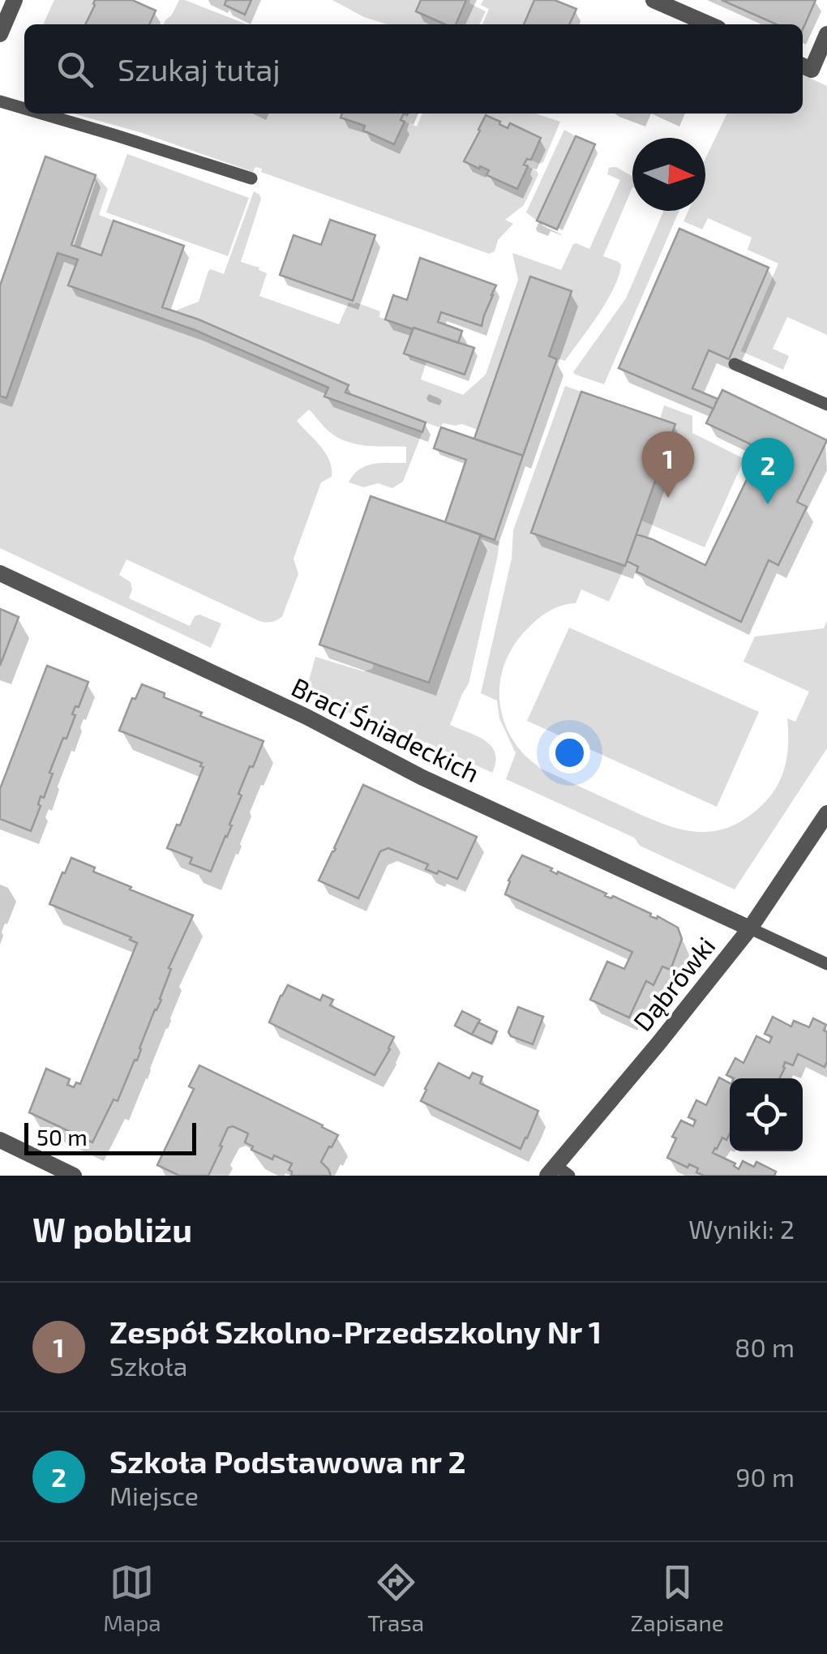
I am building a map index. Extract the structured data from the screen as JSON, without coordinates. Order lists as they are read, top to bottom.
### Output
{
  "streets": {
    "street": ["Braci Śniadeckich", "Dąbrówki"]
  },
  "crossings": [
    ["Braci Śniadeckich", "Dąbrówki"]
  ],
  "scale_bar": "50 m",
  "north": "right",
  "page": {
    "search": "Szukaj tutaj",
    "pins": ["1", "2"],
    "scale": "50 m",
    "heading": ["W pobliżu", "Wyniki: 2"],
    "list": [
      {
        "mark": "1",
        "name": "Zespół Szkolno-Przedszkolny Nr 1",
        "note": "Szkoła",
        "value": "80 m"
      },
      {
        "mark": "2",
        "name": "Szkoła Podstawowa nr 2",
        "note": "Miejsce",
        "value": "90 m"
      }
    ],
    "nav": ["Mapa", "Trasa", "Zapisane"]
  }
}
